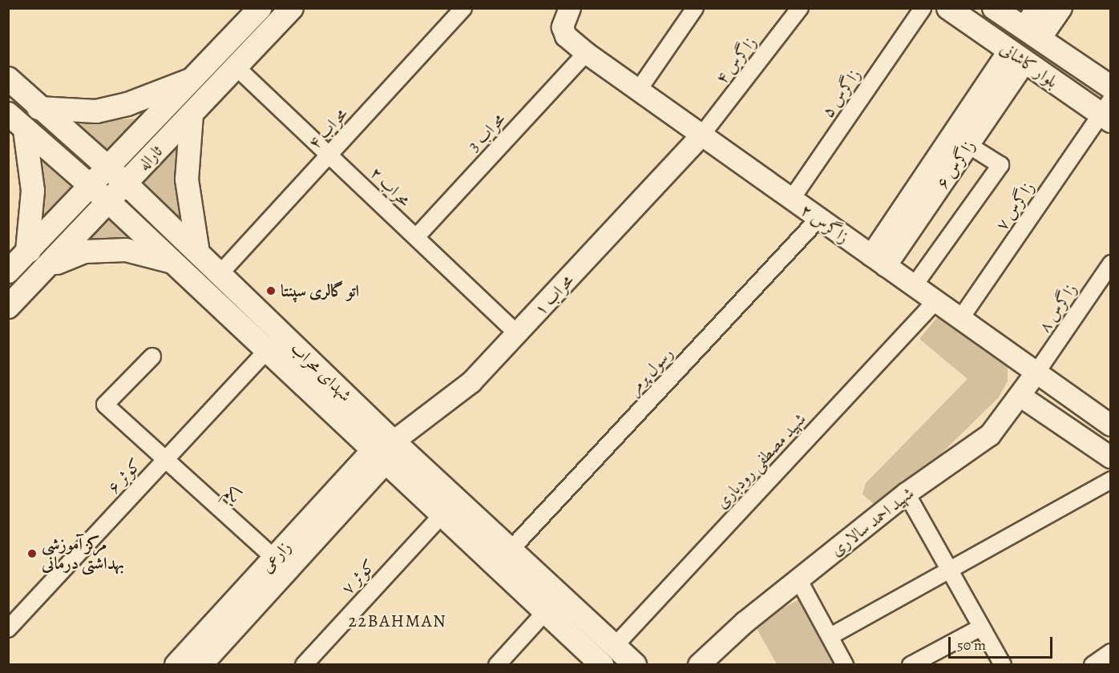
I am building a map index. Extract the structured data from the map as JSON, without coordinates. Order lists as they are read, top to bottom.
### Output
{
  "streets": {
    "main road": [
      "بلوار کاشانی",
      "ثاراله",
      "شهدای محراب",
      "زارعی"
    ],
    "street": [
      "زاگرس ۴",
      "زاگرس ۵",
      "محراب ۴",
      "محراب 3",
      "زاگرس ۶",
      "محراب ۲",
      "زاگرس ۷",
      "زاگرس ۲",
      "محراب ۱",
      "زاگرس ۸",
      "رسول پرمر",
      "شهید مصطفی رودباری",
      "کوثر ۶",
      "یکم",
      "شهید احمد سالاری",
      "کوثر ۷"
    ]
  },
  "crossings": [
    ["زاگرس ۴", "زاگرس ۲"],
    ["زاگرس ۴", "محراب ۱"],
    ["بلوار کاشانی", "زاگرس ۶"],
    ["بلوار کاشانی", "زاگرس ۷"],
    ["زاگرس ۵", "زاگرس ۲"],
    ["محراب ۴", "محراب ۲"],
    ["محراب ۴", "شهدای محراب"],
    ["محراب 3", "محراب ۲"],
    ["محراب 3", "زاگرس ۲"],
    ["ثاراله", "محراب ۲"],
    ["ثاراله", "شهدای محراب"],
    ["زاگرس ۶", "زاگرس ۲"],
    ["محراب ۲", "محراب ۱"],
    ["زاگرس ۷", "زاگرس ۲"],
    ["زاگرس ۲", "محراب ۱"],
    ["زاگرس ۲", "زاگرس ۸"],
    ["زاگرس ۲", "رسول پرمر"],
    ["زاگرس ۲", "شهید مصطفی رودباری"],
    ["زاگرس ۲", "شهید احمد سالاری"],
    ["محراب ۱", "شهدای محراب"],
    ["محراب ۱", "زارعی"],
    ["زاگرس ۸", "شهید احمد سالاری"],
    ["رسول پرمر", "شهدای محراب"],
    ["شهدای محراب", "شهید مصطفی رودباری"],
    ["شهدای محراب", "کوثر ۶"],
    ["شهدای محراب", "زارعی"],
    ["شهدای محراب", "کوثر ۷"],
    ["کوثر ۶", "یکم"],
    ["یکم", "زارعی"]
  ],
  "districts": ["22BAHMAN"],
  "places": ["اتو گالری سپنتا", "مرکز آموزشی بهداشتی درمانی"],
  "scale_bar": "50 m"
}
